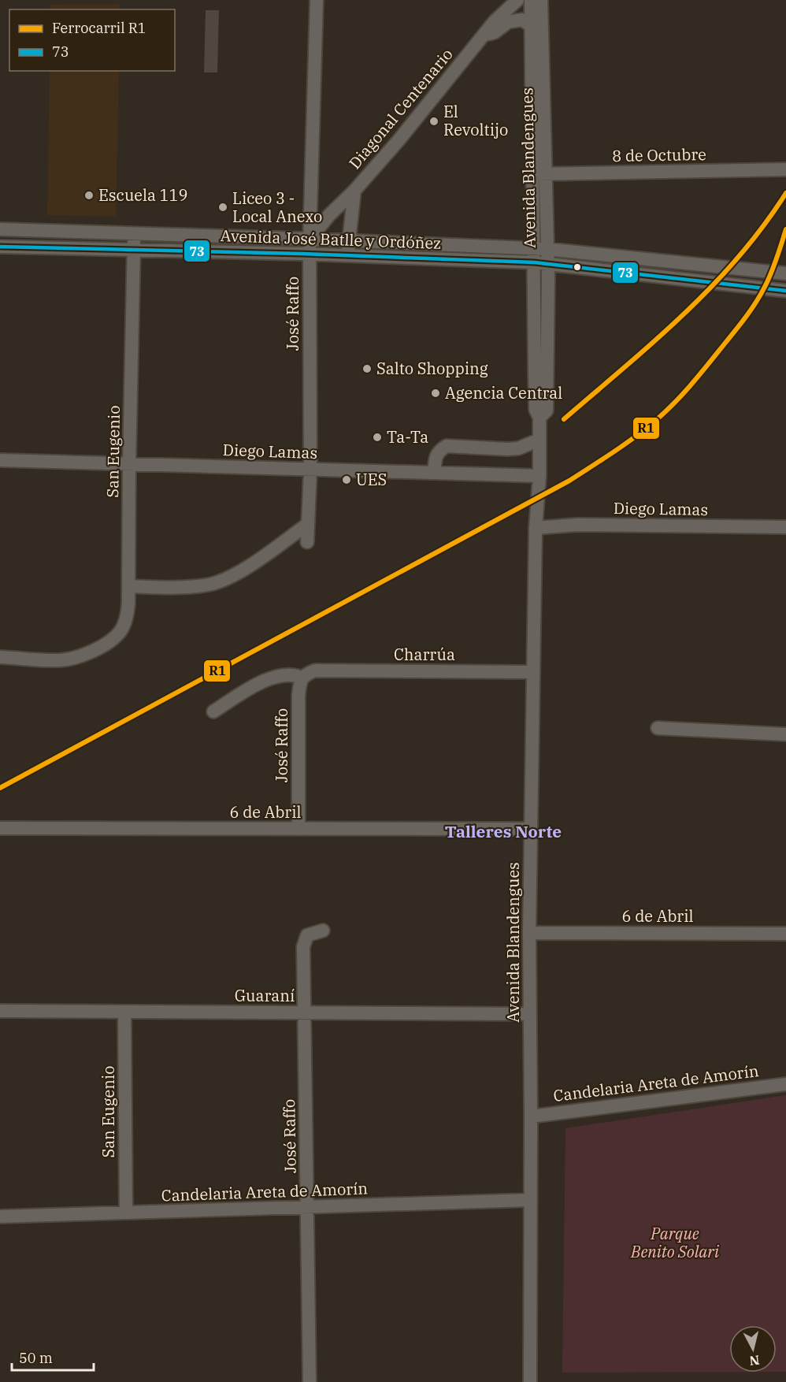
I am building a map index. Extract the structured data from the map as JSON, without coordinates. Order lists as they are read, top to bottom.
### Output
{
  "streets": {
    "street": [
      "Diagonal Centenario",
      "8 de Octubre",
      "Avenida Blandengues",
      "Avenida José Batlle y Ordóñez",
      "José Raffo",
      "San Eugenio",
      "Diego Lamas",
      "Charrúa",
      "6 de Abril",
      "Guaraní",
      "Candelaria Areta de Amorín"
    ]
  },
  "crossings": [
    ["Diagonal Centenario", "Avenida José Batlle y Ordóñez"],
    ["Diagonal Centenario", "José Raffo"],
    ["8 de Octubre", "Avenida Blandengues"],
    ["Avenida Blandengues", "Avenida José Batlle y Ordóñez"],
    ["Avenida Blandengues", "Diego Lamas"],
    ["Avenida Blandengues", "Charrúa"],
    ["Avenida Blandengues", "6 de Abril"],
    ["Avenida Blandengues", "Guaraní"],
    ["Avenida Blandengues", "Candelaria Areta de Amorín"],
    ["Avenida José Batlle y Ordóñez", "José Raffo"],
    ["Avenida José Batlle y Ordóñez", "San Eugenio"],
    ["José Raffo", "Diego Lamas"],
    ["José Raffo", "Charrúa"],
    ["José Raffo", "6 de Abril"],
    ["José Raffo", "Guaraní"],
    ["José Raffo", "Candelaria Areta de Amorín"],
    ["San Eugenio", "Diego Lamas"],
    ["San Eugenio", "Guaraní"],
    ["San Eugenio", "Candelaria Areta de Amorín"]
  ],
  "districts": ["Talleres Norte"],
  "parks": ["Parque Benito Solari"],
  "places": [
    "El Revoltijo",
    "Escuela 119",
    "Liceo 3 - Local Anexo",
    "Salto Shopping",
    "Agencia Central",
    "Ta-Ta",
    "UES"
  ],
  "lines": ["rail line R1", "transit line 73"],
  "legend": ["Ferrocarril R1", "73"],
  "scale_bar": "50 m",
  "north": "bottom"
}
